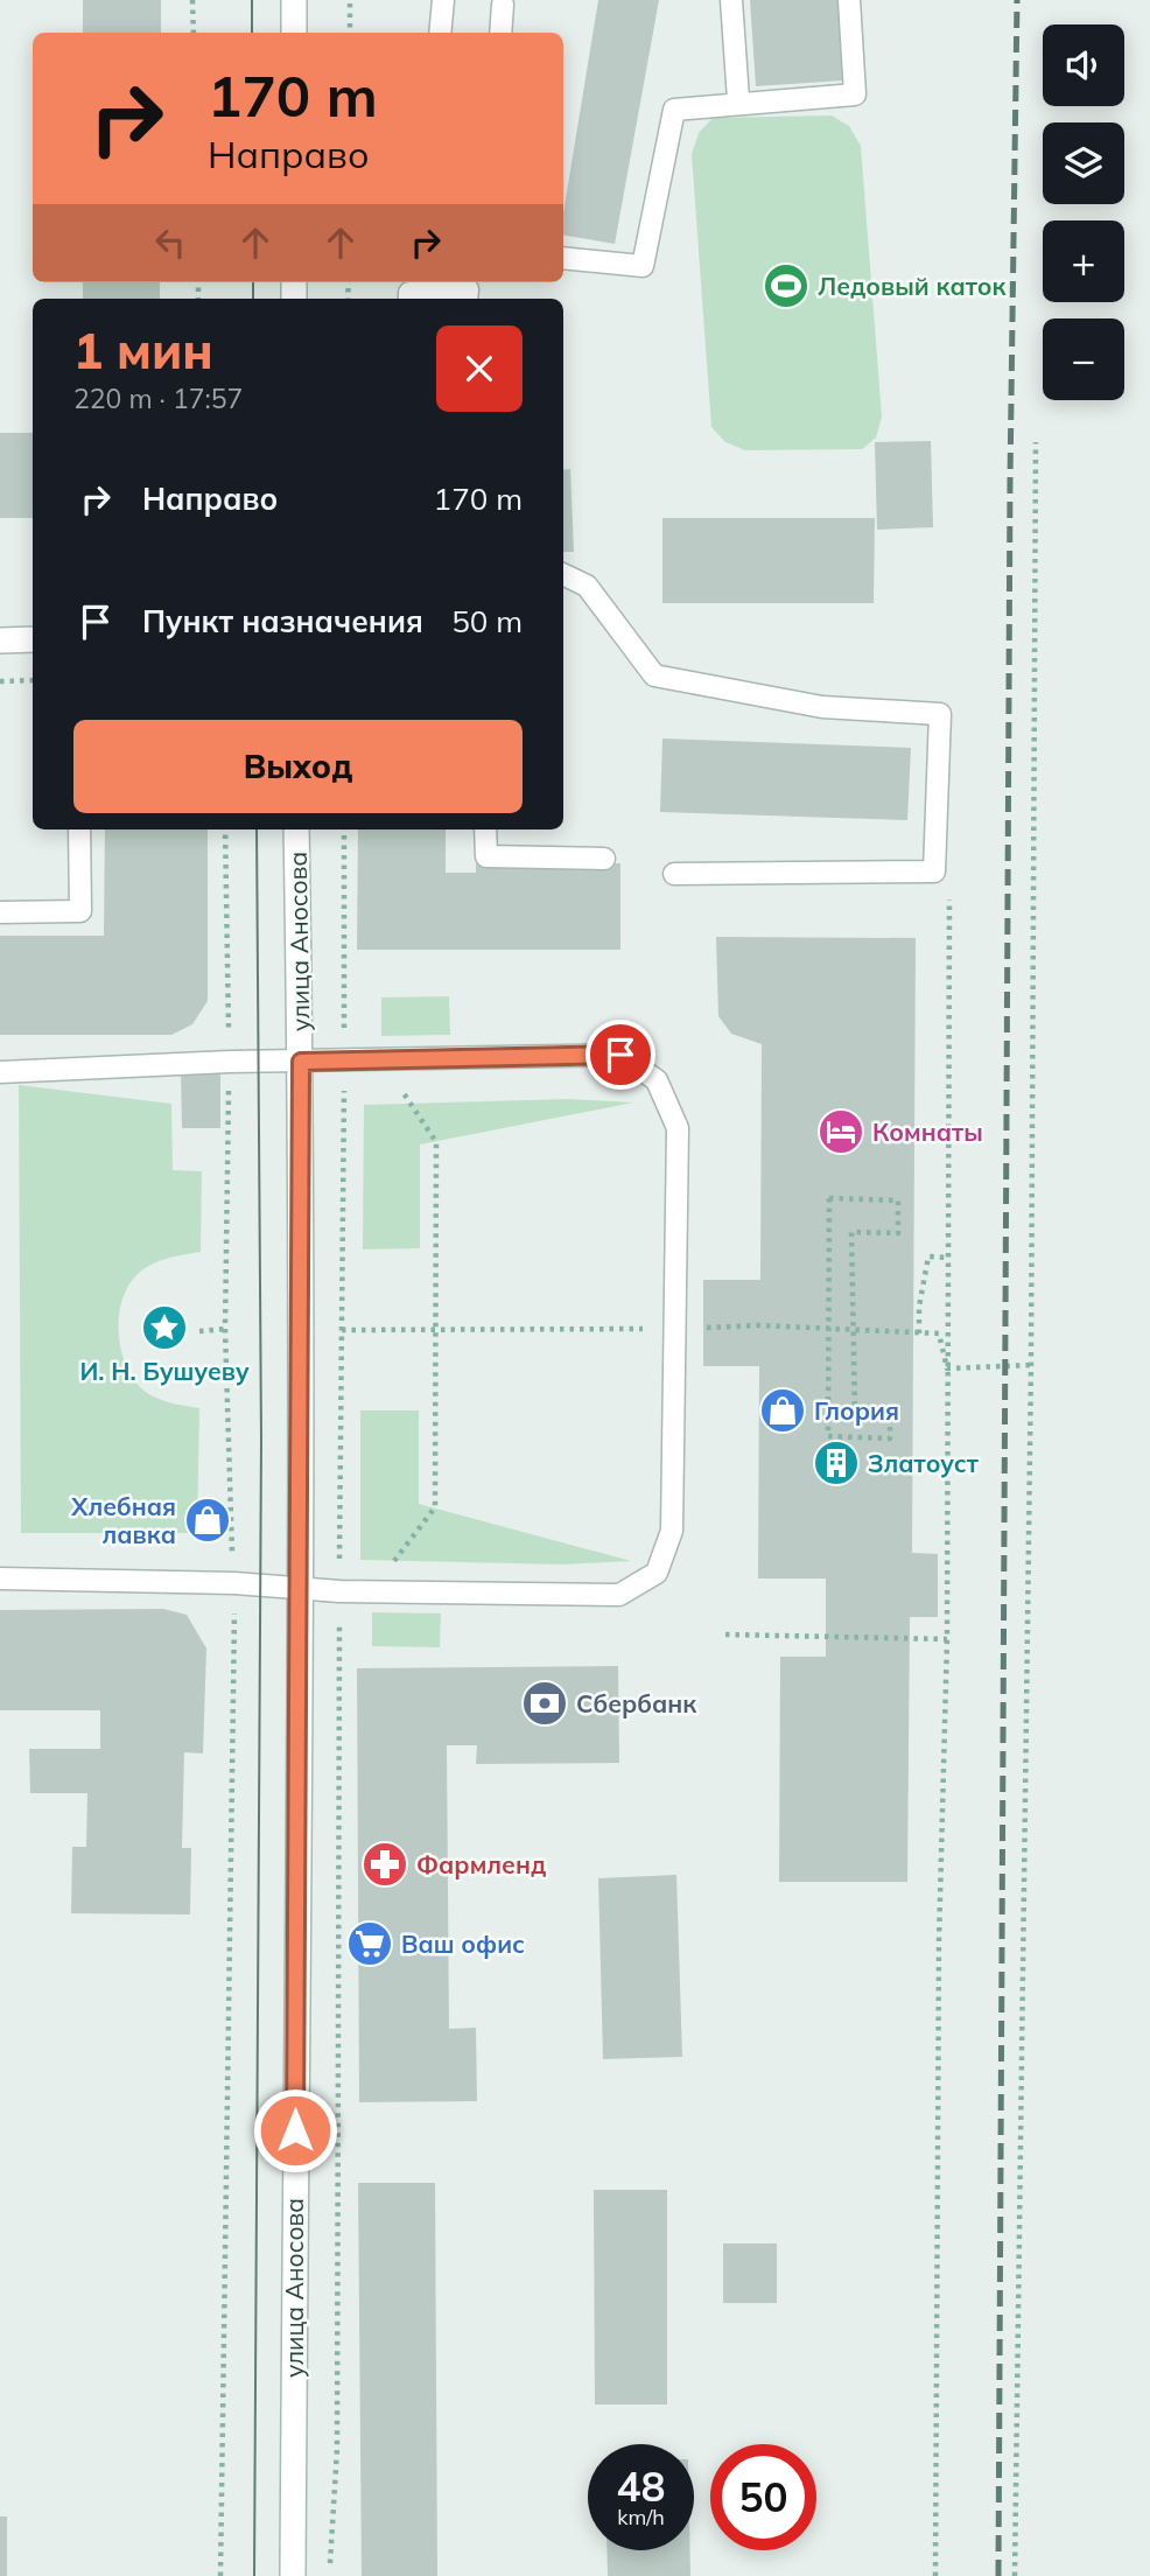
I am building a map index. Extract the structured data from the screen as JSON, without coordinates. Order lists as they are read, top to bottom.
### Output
{
  "streets": {
    "main road": ["улица Аносова"]
  },
  "places": {
    "sports": ["Ледовый каток"],
    "hotel": ["Комнаты"],
    "place": ["И. Н. Бушуеву"],
    "shop": ["Глория", "Хлебная лавка"],
    "building": ["Златоуст"],
    "bank": ["Сбербанк"],
    "pharmacy": ["Фармленд"],
    "supermarket": ["Ваш офис"]
  },
  "page": {
    "map_buttons": ["+", "−"],
    "turn": ["170 m", "Направо"],
    "heading": ["1 мин", "220 m · 17:57"],
    "list": [
      {
        "name": "Направо",
        "value": "170 m"
      },
      {
        "name": "Пункт назначения",
        "value": "50 m"
      }
    ],
    "buttons": "Выход",
    "speed": "48 km/h",
    "limit": "50"
  }
}
